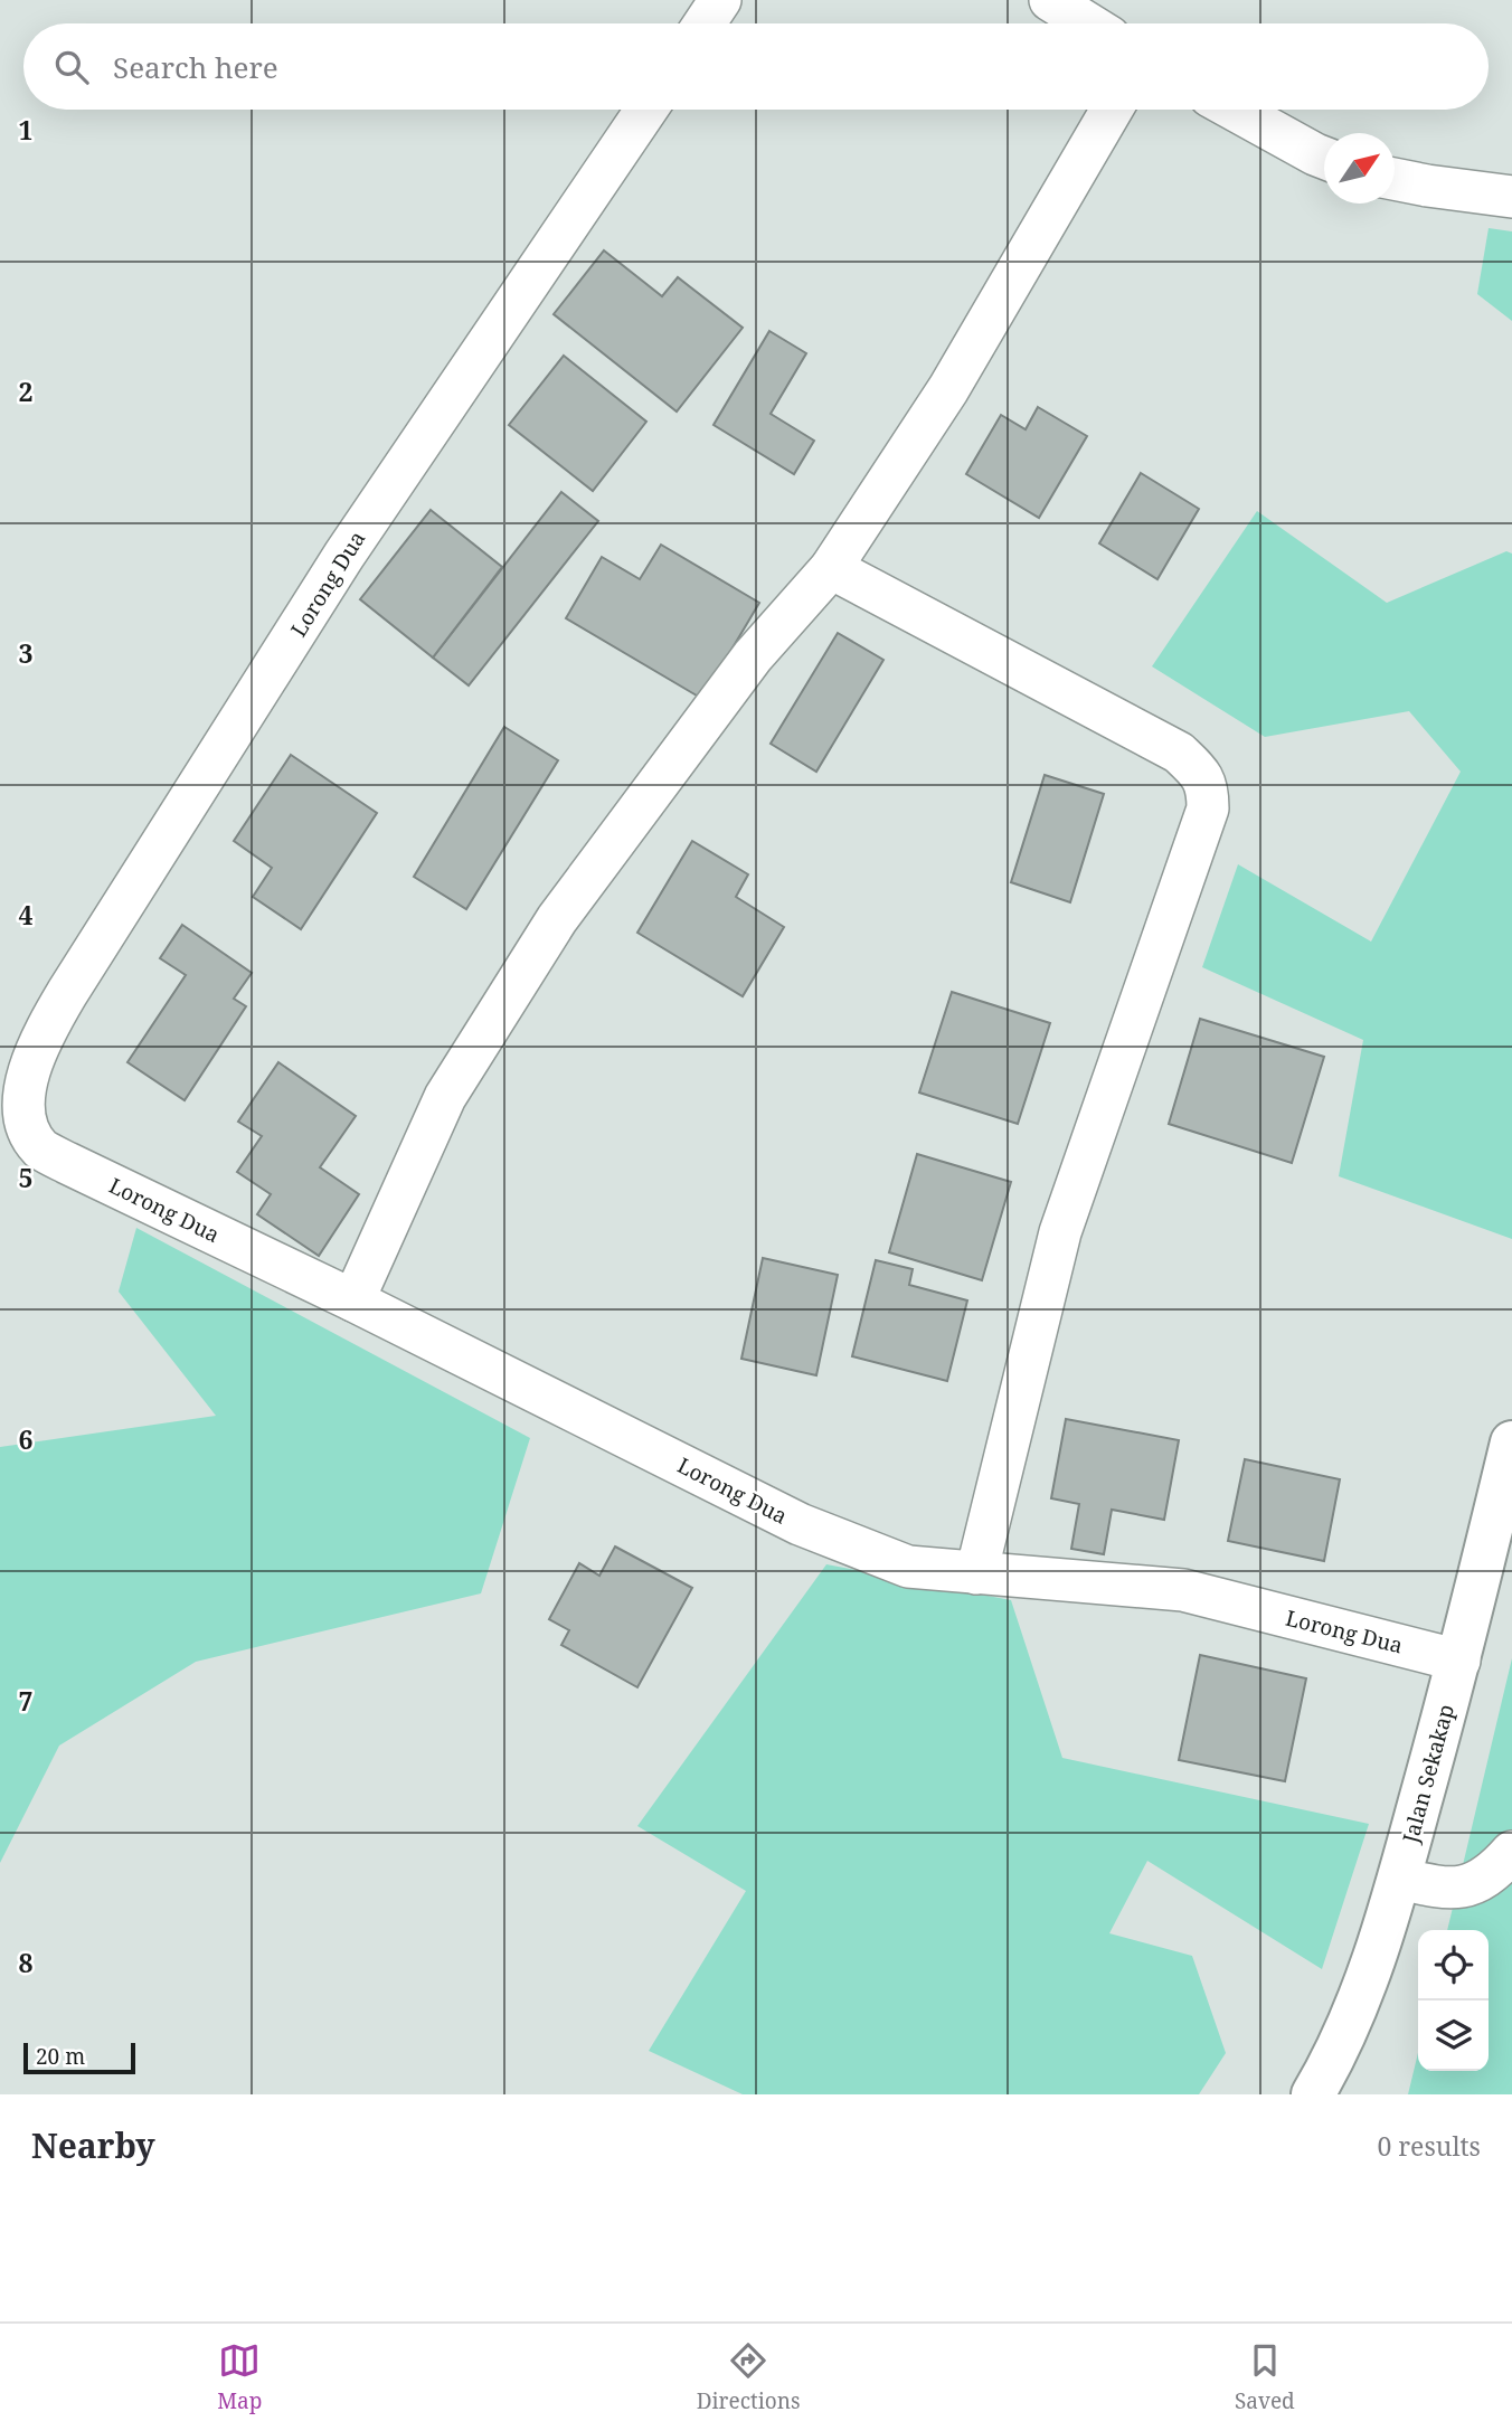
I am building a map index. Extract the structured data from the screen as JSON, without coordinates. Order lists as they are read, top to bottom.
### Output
{
  "streets": {
    "street": ["Lorong Dua", "Jalan Sekakap"]
  },
  "crossings": [
    ["Lorong Dua", "Jalan Sekakap"]
  ],
  "scale_bar": "20 m",
  "north": "top right",
  "page": {
    "search": "Search here",
    "scale": "20 m",
    "heading": ["Nearby", "0 results"],
    "nav": ["Map", "Directions", "Saved"]
  },
  "grid": {
    "rows": [
      "1",
      "2",
      "3",
      "4",
      "5",
      "6",
      "7",
      "8"
    ]
  }
}
